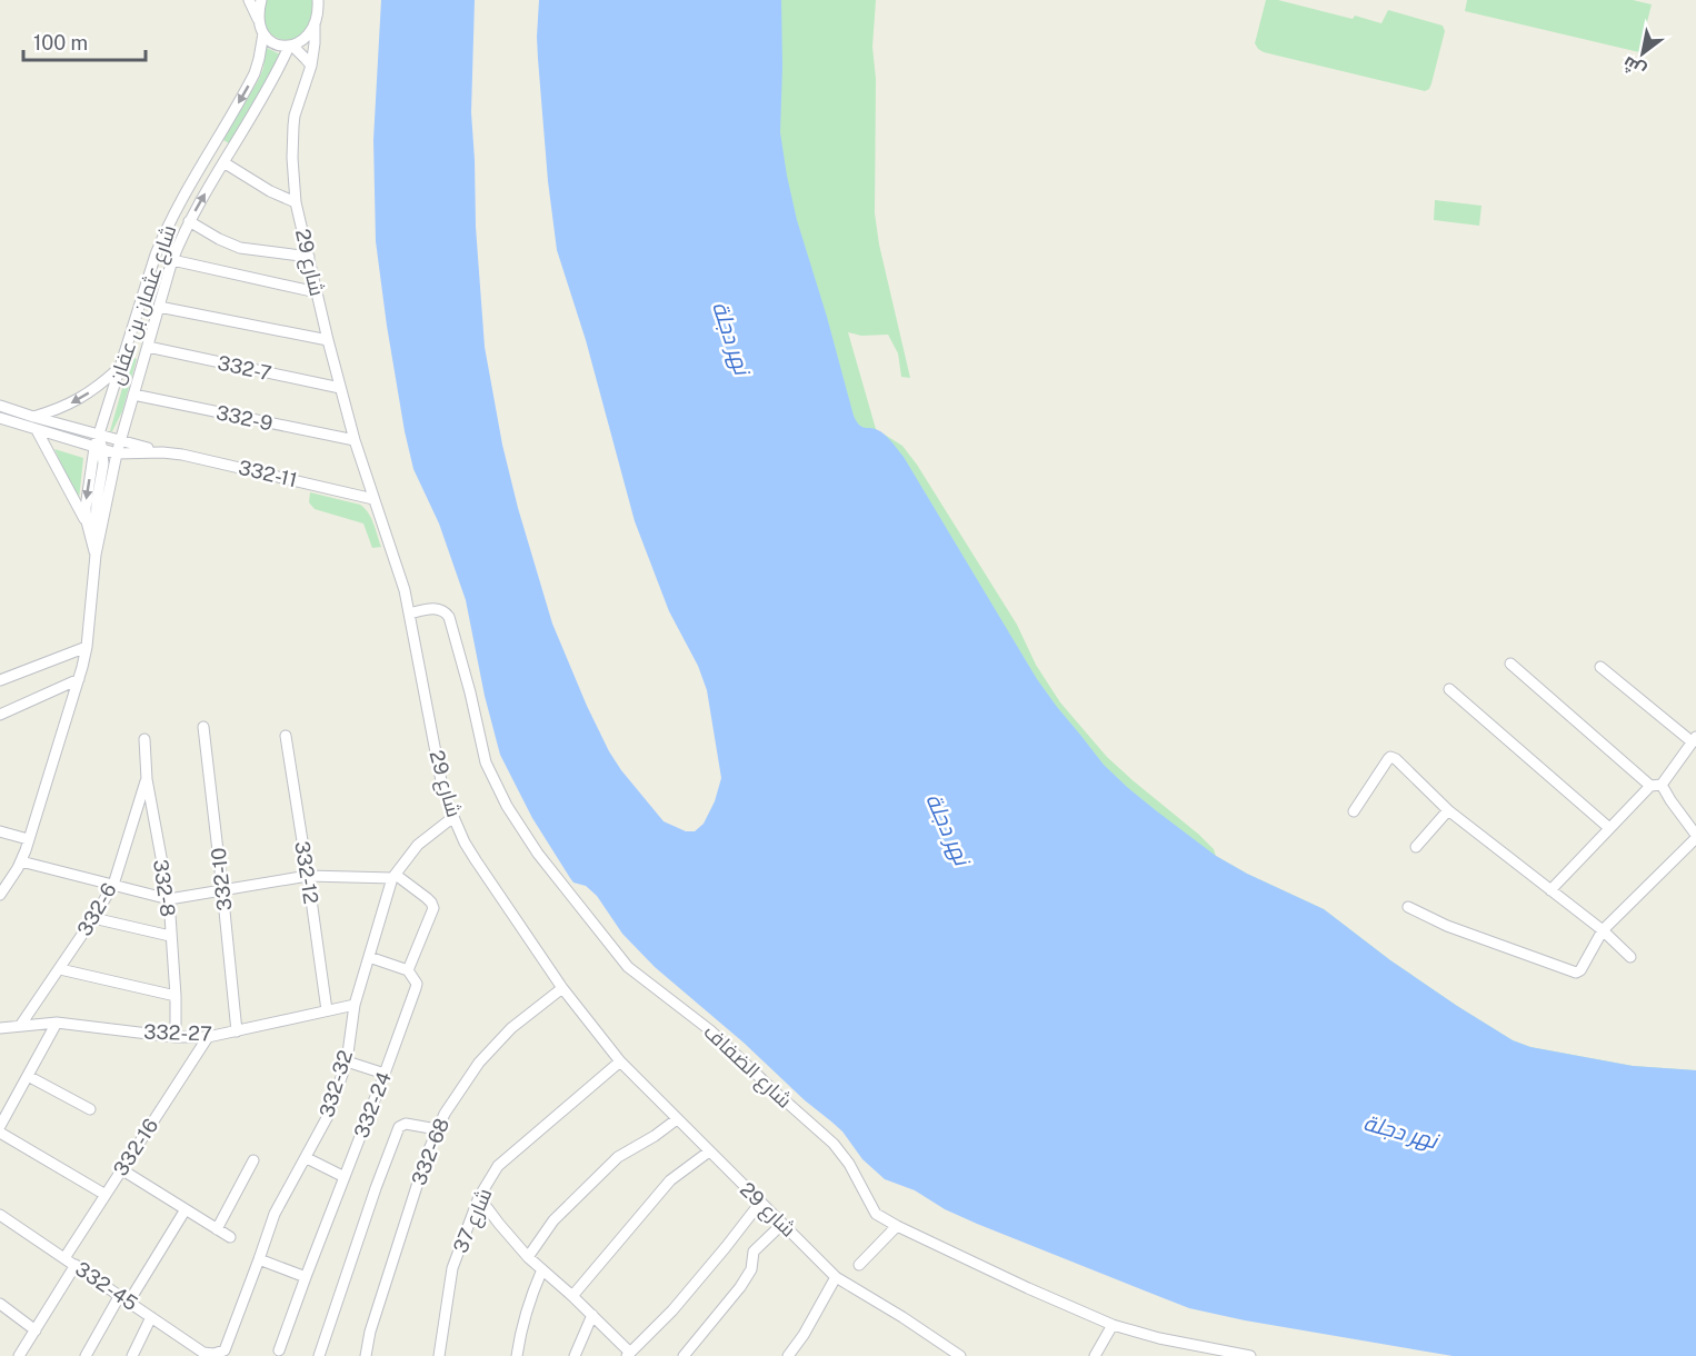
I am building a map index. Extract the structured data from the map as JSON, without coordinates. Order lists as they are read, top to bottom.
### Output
{
  "streets": {
    "street": [
      "شارع 29",
      "شارع عثمان بن عفان",
      "332-7",
      "332-9",
      "332-11",
      "332-12",
      "332-10",
      "332-8",
      "332-6",
      "332-27",
      "شارع الضفاف",
      "332-32",
      "332-24",
      "332-16",
      "332-68",
      "شارع 37",
      "332-45"
    ]
  },
  "crossings": [
    ["شارع 29", "شارع عثمان بن عفان"],
    ["شارع 29", "332-7"],
    ["شارع 29", "332-9"],
    ["شارع 29", "332-11"],
    ["شارع 29", "شارع الضفاف"],
    ["شارع 29", "332-32"],
    ["شارع 29", "332-68"],
    ["شارع 29", "شارع 37"],
    ["شارع عثمان بن عفان", "332-7"],
    ["شارع عثمان بن عفان", "332-9"],
    ["شارع عثمان بن عفان", "332-11"],
    ["332-12", "332-27"],
    ["332-10", "332-27"],
    ["332-8", "332-6"],
    ["332-8", "332-27"],
    ["332-6", "332-27"],
    ["332-27", "332-32"],
    ["332-27", "332-16"],
    ["332-32", "332-24"],
    ["332-32", "332-45"],
    ["332-16", "332-45"]
  ],
  "water": ["نهر دجلة"],
  "scale_bar": "100 m",
  "north": "bottom left"
}
